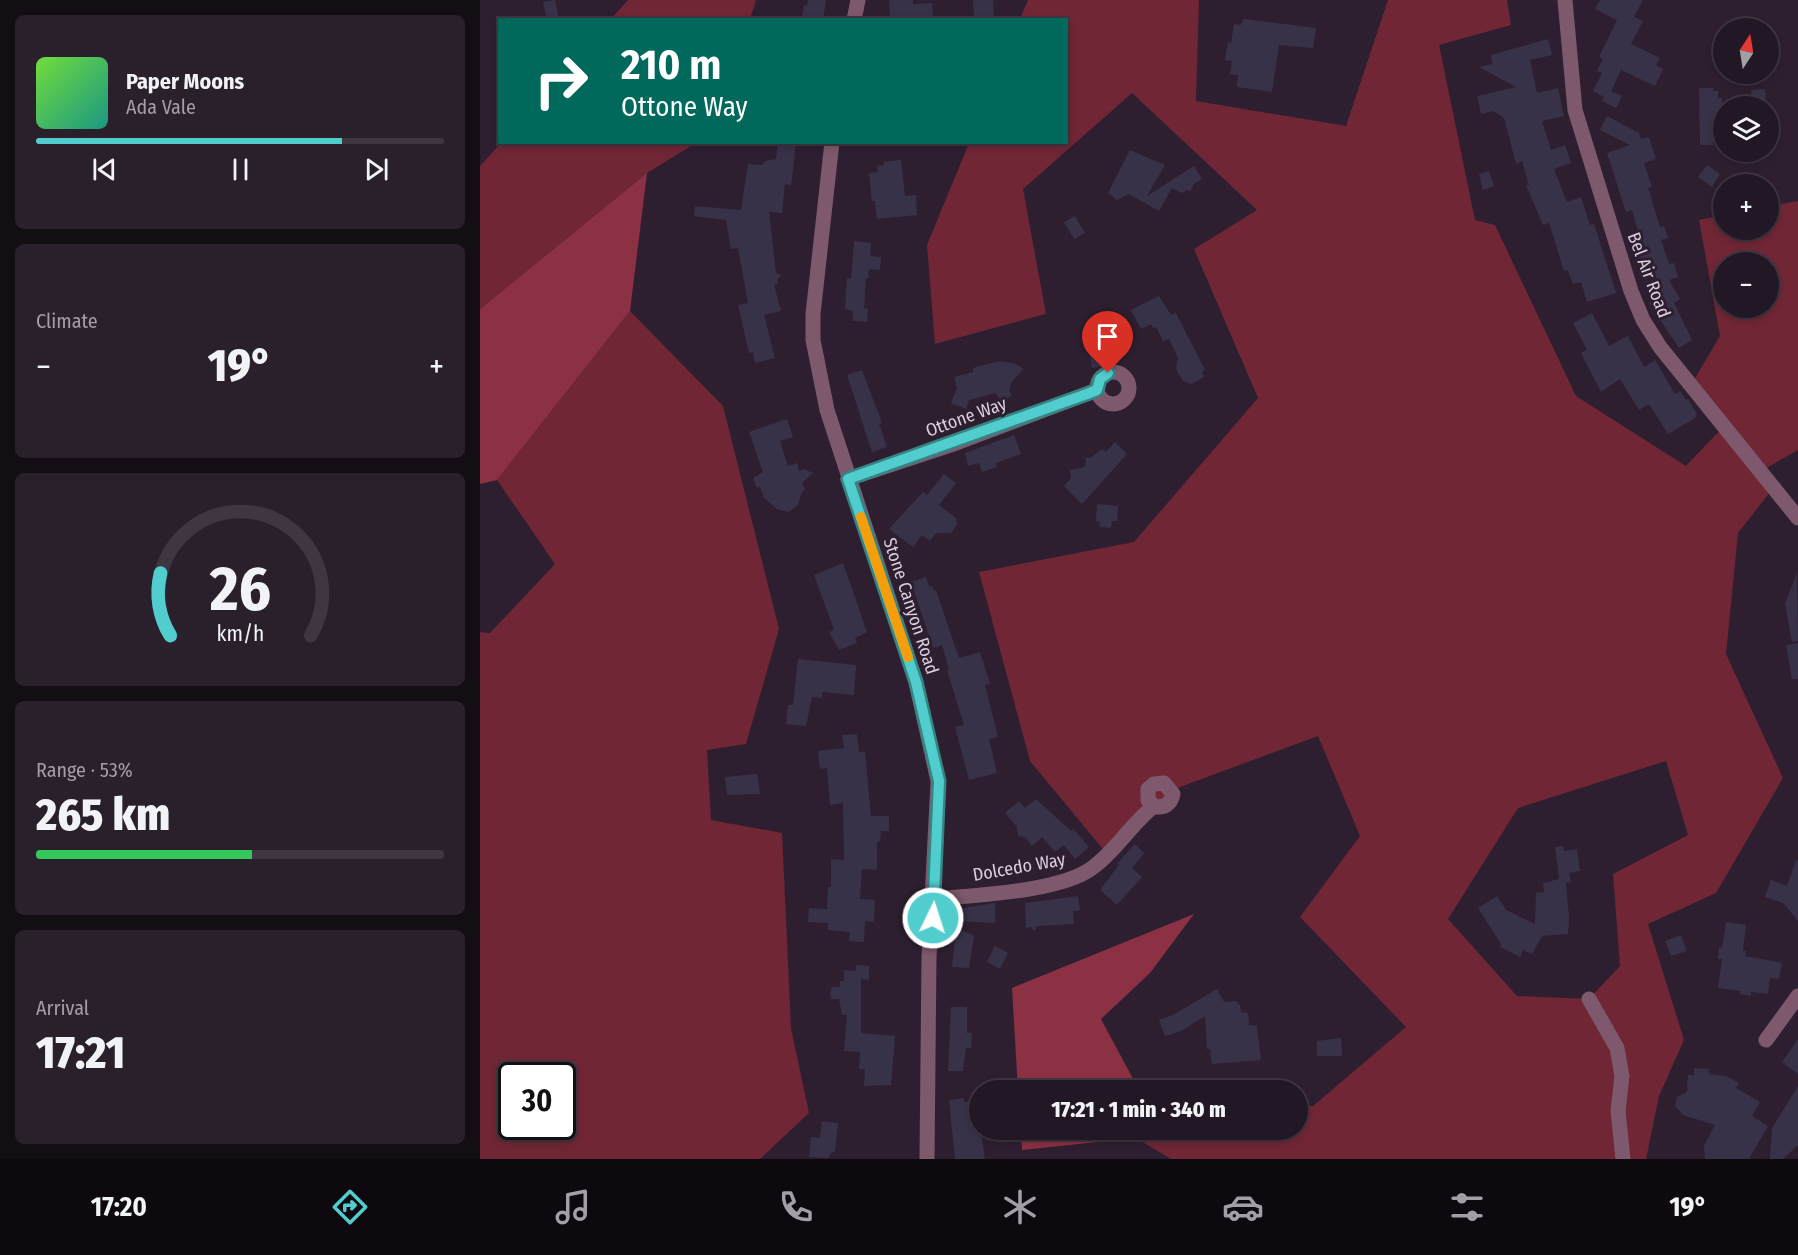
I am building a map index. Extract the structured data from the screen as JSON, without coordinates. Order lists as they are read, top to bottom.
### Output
{
  "streets": {
    "street": [
      "Bel Air Road",
      "Ottone Way",
      "Stone Canyon Road",
      "Dolcedo Way"
    ]
  },
  "crossings": [
    ["Ottone Way", "Stone Canyon Road"],
    ["Stone Canyon Road", "Dolcedo Way"]
  ],
  "north": "top",
  "page": {
    "map_buttons": ["+", "−"],
    "turn": ["210 m", "Ottone Way"],
    "song": ["Paper Moons", "Ada Vale"],
    "tile": [
      "Climate",
      ["Range · 53%", "265 km"],
      ["Arrival", "17:21"]
    ],
    "heat": ["−", "19°", "+"],
    "limit": "30",
    "trip": "17:21 · 1 min · 340 m",
    "tabs": ["17:20", "19°"],
    "gauge": ["26", "km/h"]
  }
}
